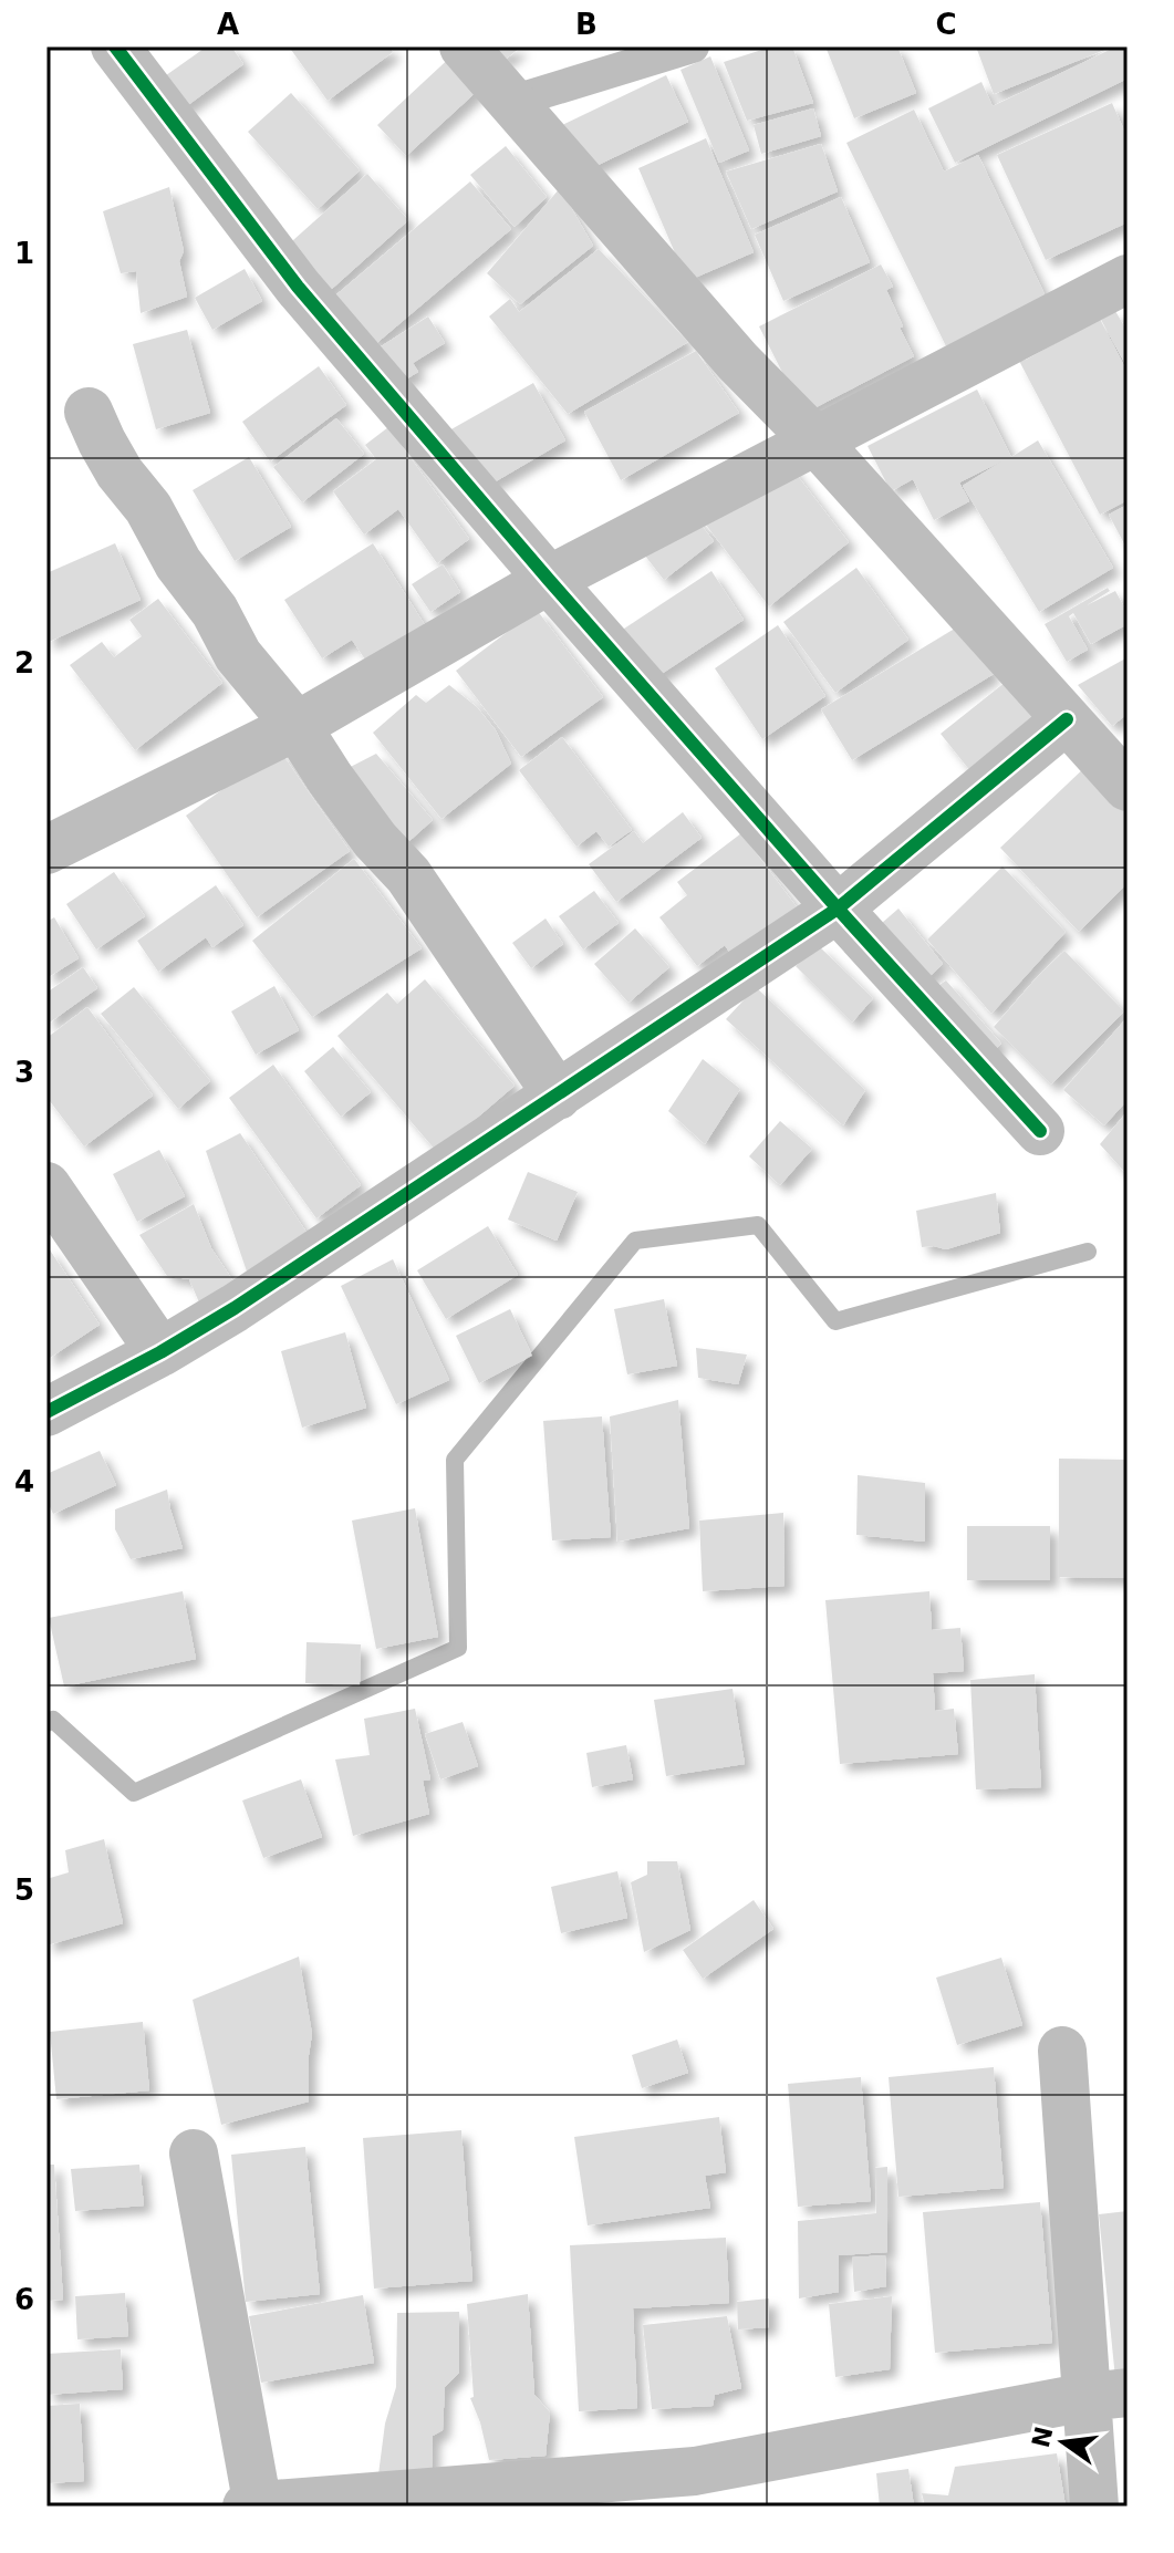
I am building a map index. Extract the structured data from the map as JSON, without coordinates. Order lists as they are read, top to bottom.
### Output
{
  "north": "left",
  "grid": {
    "columns": ["A", "B", "C"],
    "rows": [
      "1",
      "2",
      "3",
      "4",
      "5",
      "6"
    ]
  }
}
